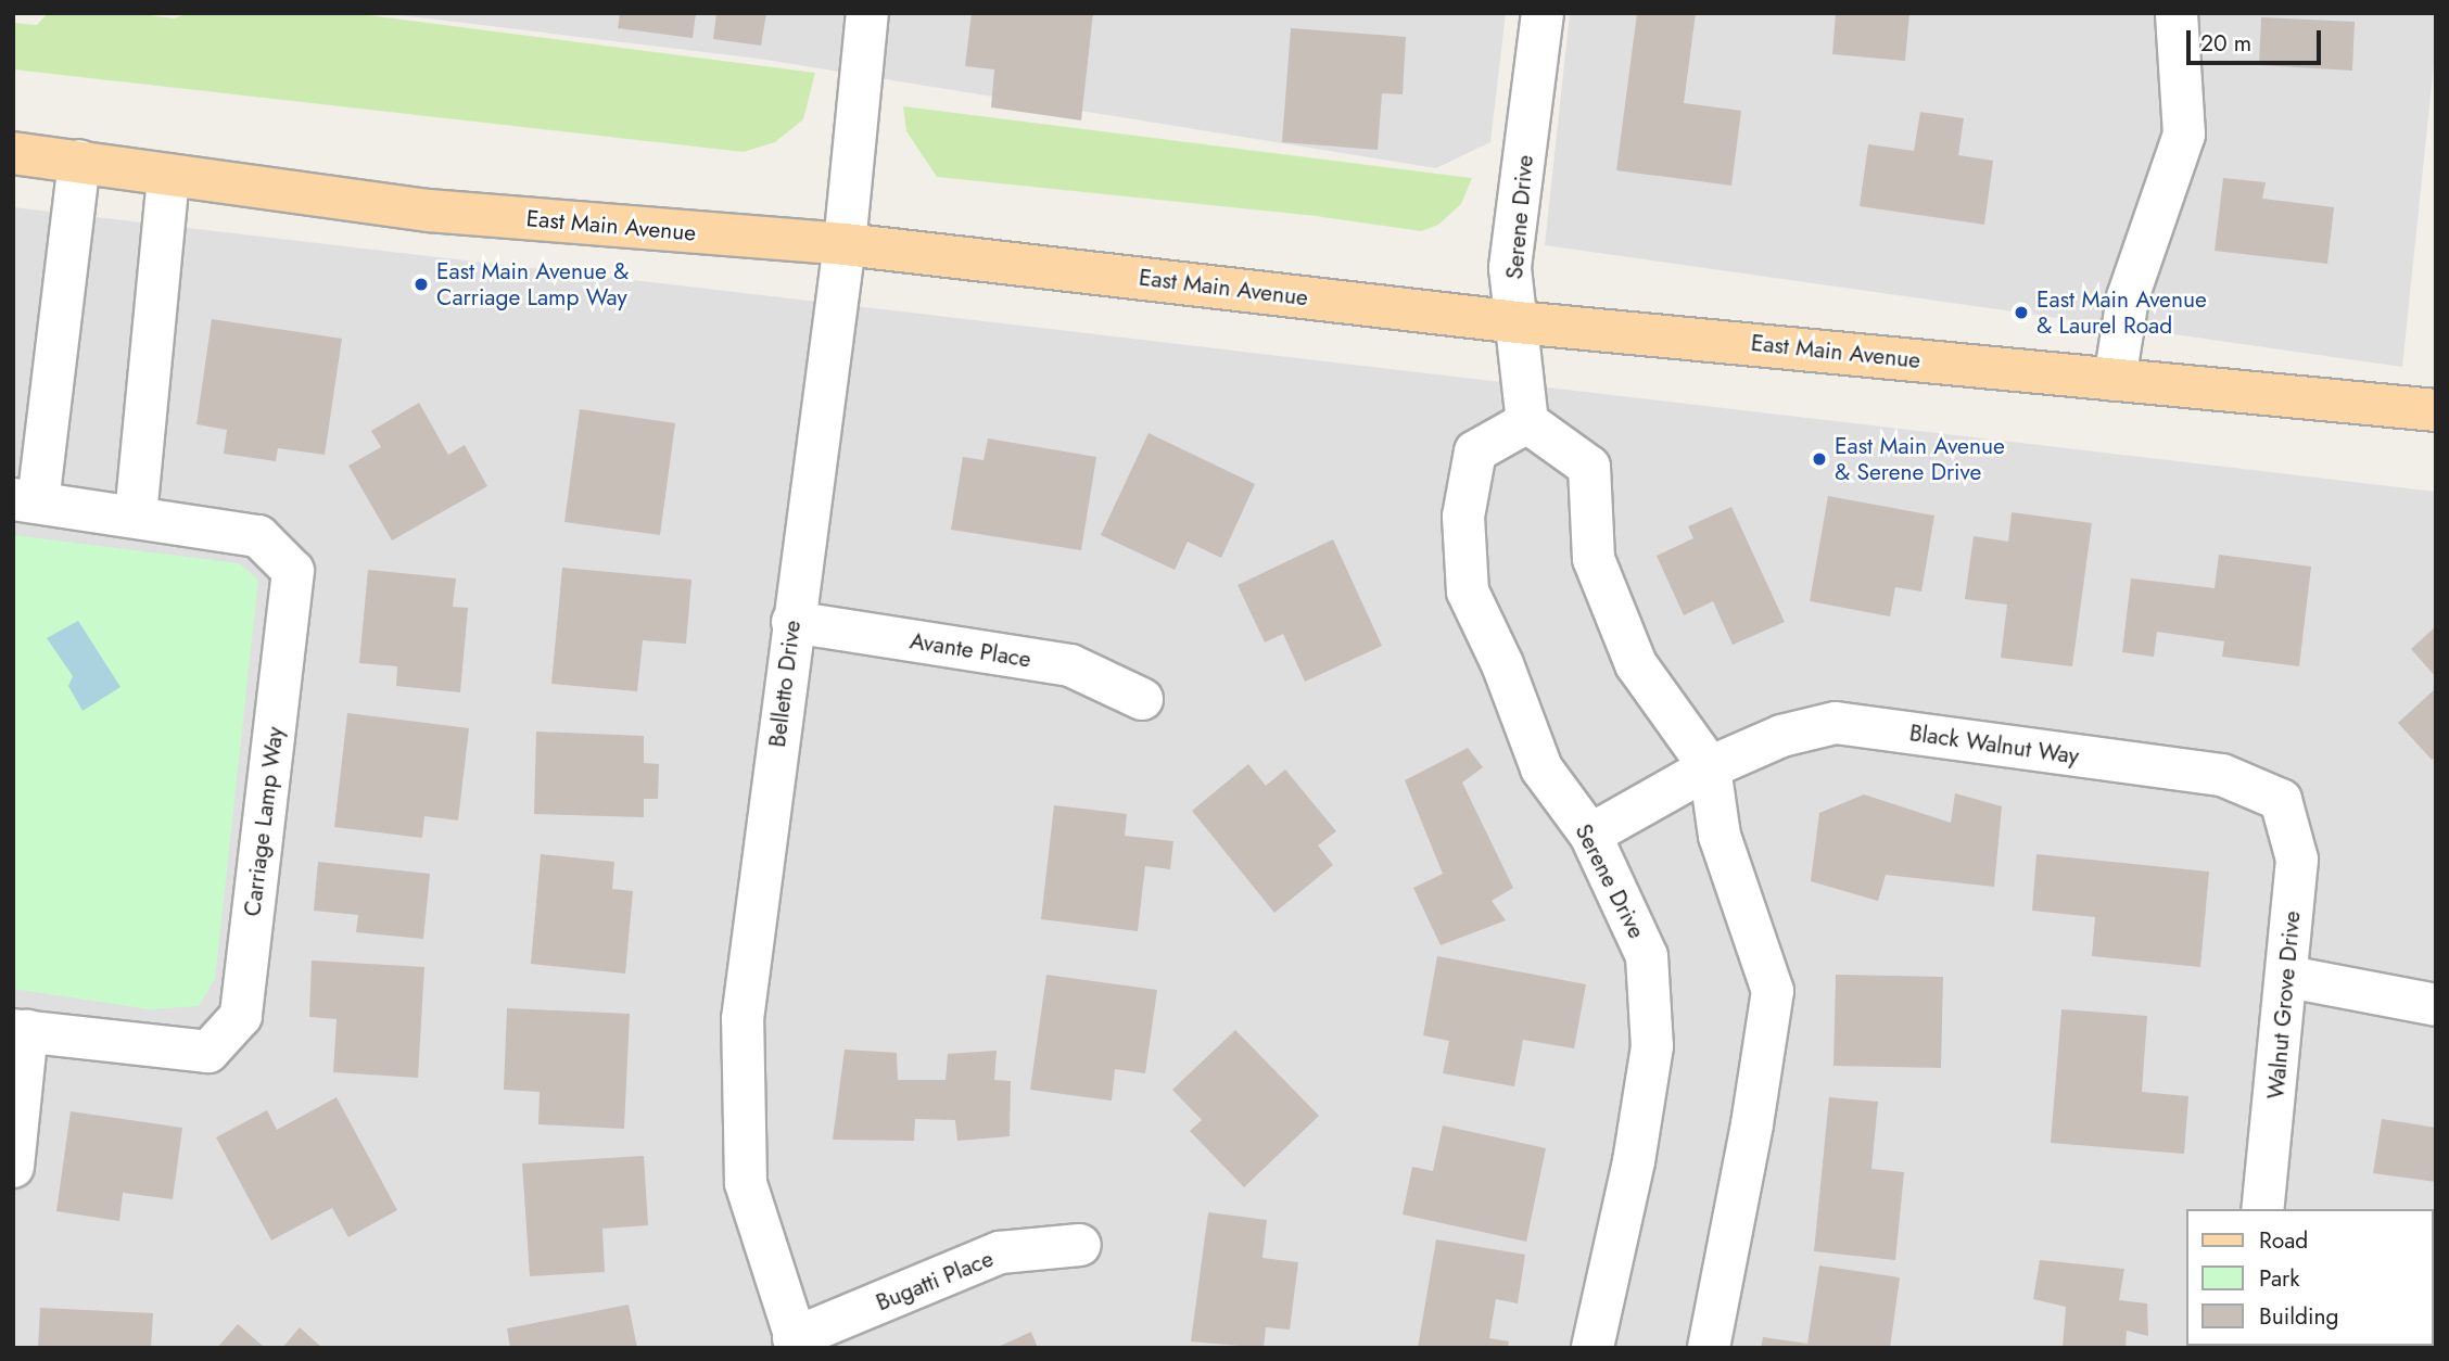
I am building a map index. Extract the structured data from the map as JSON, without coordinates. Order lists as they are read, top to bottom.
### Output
{
  "streets": {
    "main road": ["East Main Avenue"],
    "street": [
      "Serene Drive",
      "Avante Place",
      "Belletto Drive",
      "Black Walnut Way",
      "Carriage Lamp Way",
      "Walnut Grove Drive",
      "Bugatti Place"
    ]
  },
  "crossings": [
    ["Serene Drive", "East Main Avenue"],
    ["Serene Drive", "Black Walnut Way"],
    ["East Main Avenue", "Belletto Drive"],
    ["East Main Avenue", "Carriage Lamp Way"],
    ["Avante Place", "Belletto Drive"],
    ["Belletto Drive", "Bugatti Place"],
    ["Black Walnut Way", "Walnut Grove Drive"]
  ],
  "places": ["East Main Avenue & Carriage Lamp Way", "East Main Avenue & Laurel Road", "East Main Avenue & Serene Drive"],
  "legend": ["Road", "Park", "Building"],
  "scale_bar": "20 m"
}
